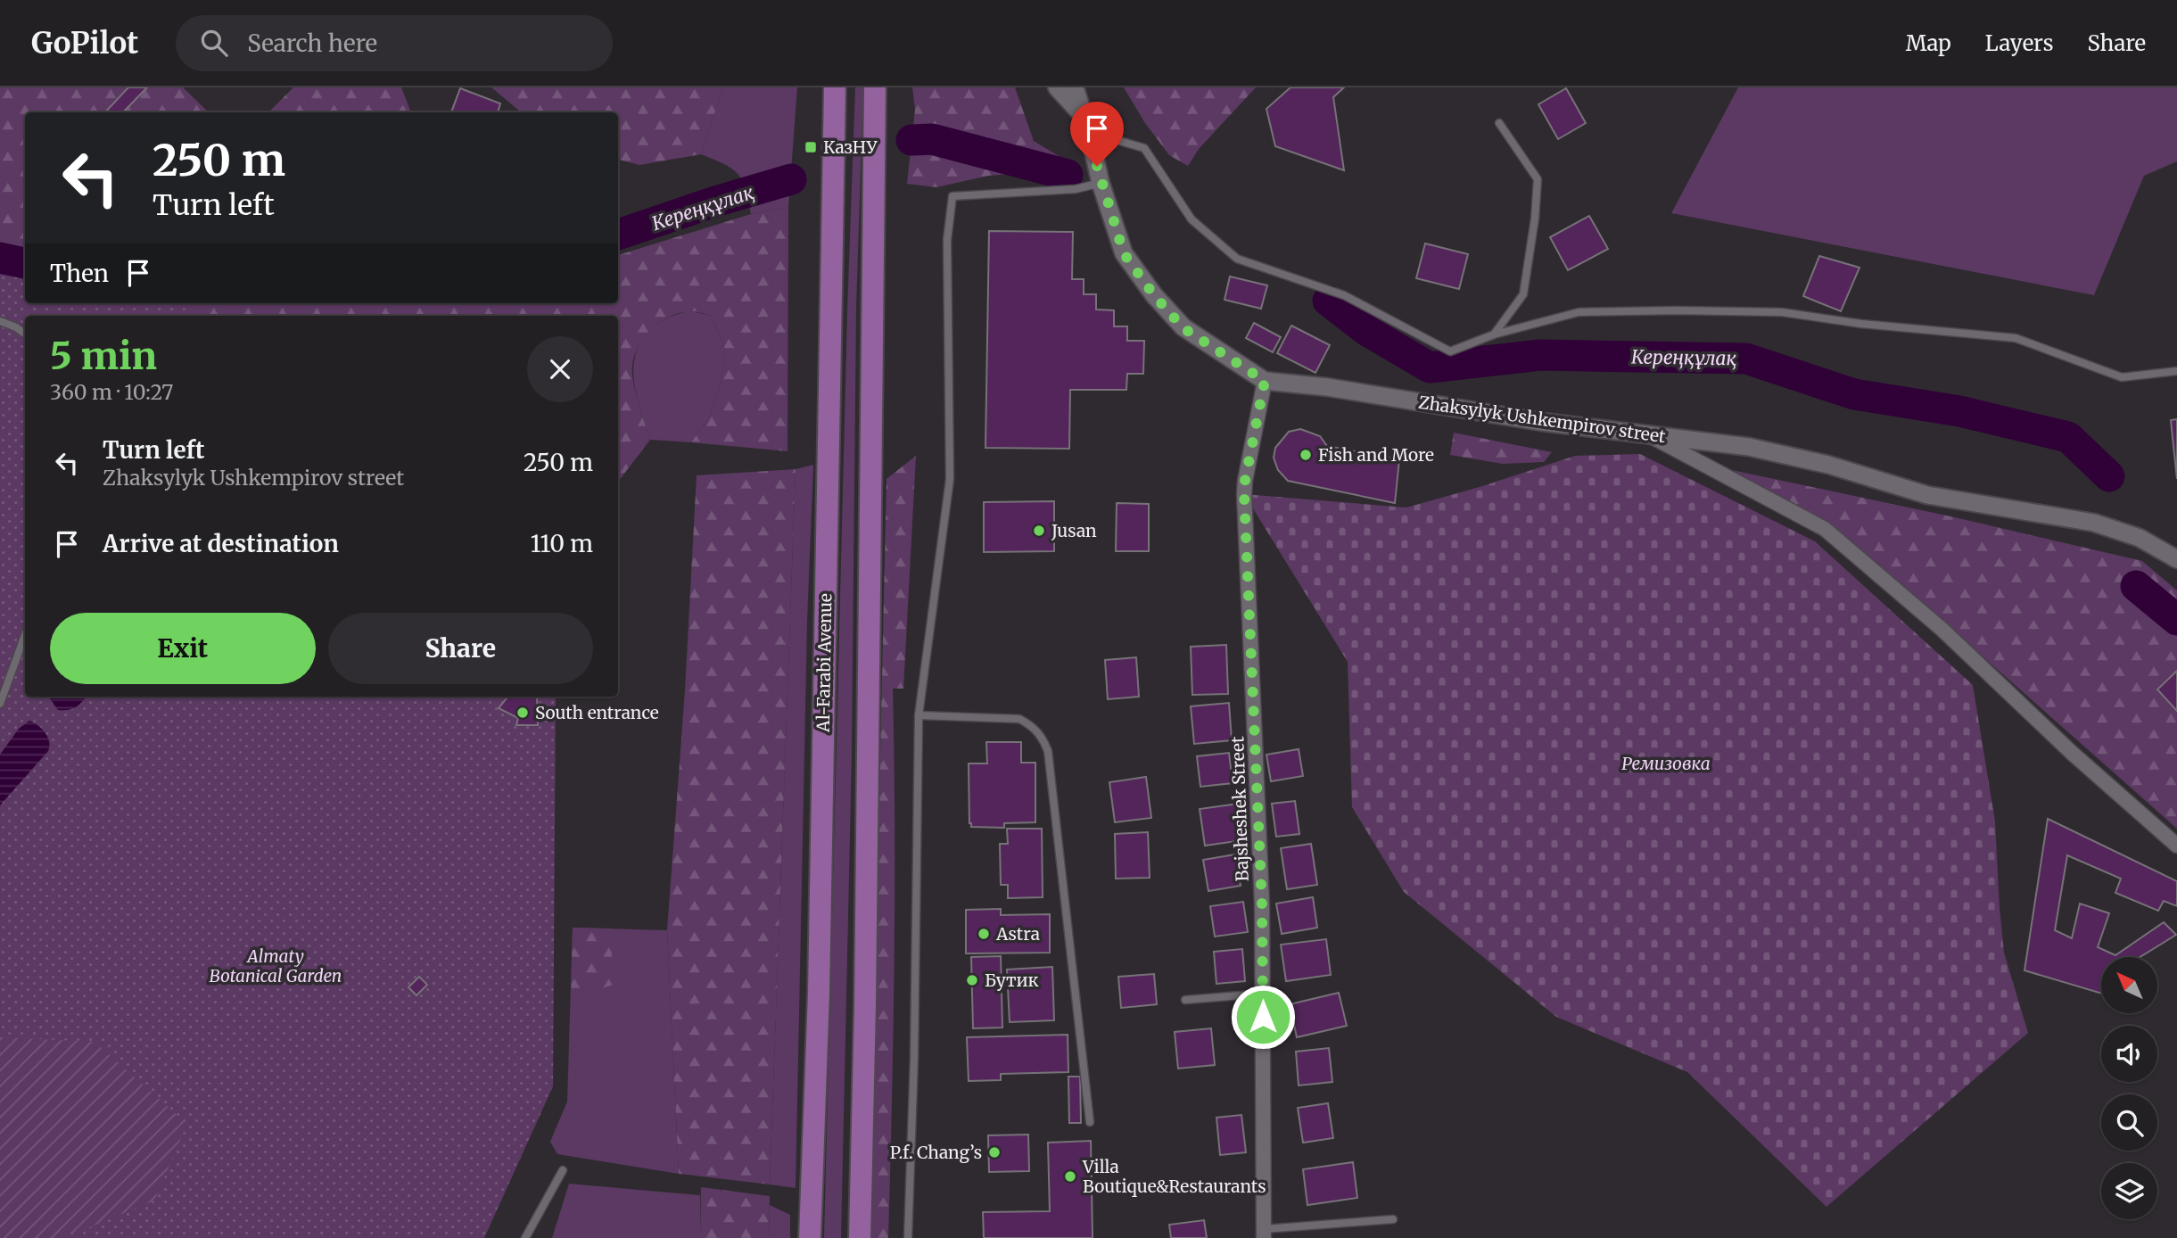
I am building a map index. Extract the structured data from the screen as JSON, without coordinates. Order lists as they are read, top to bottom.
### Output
{
  "streets": {
    "main road": ["Al-Farabi Avenue"],
    "street": ["Zhaksylyk Ushkempirov street", "Bajsheshek Street"]
  },
  "crossings": [
    ["Zhaksylyk Ushkempirov street", "Bajsheshek Street"]
  ],
  "water": ["Кереңқұлақ"],
  "parks": ["Ремизовка", "Almaty Botanical Garden"],
  "places": {
    "transit": ["КазНУ"],
    "other": [
      "Fish and More",
      "Jusan",
      "South entrance",
      "Astra",
      "Бутик",
      "P.f. Chang’s",
      "Villa Boutique&Restaurants"
    ]
  },
  "north": "top left",
  "page": {
    "header": "GoPilot",
    "search": "Search here",
    "nav": ["Map", "Layers", "Share"],
    "turn": ["250 m", "Turn left"],
    "then": "Then",
    "heading": ["5 min", "360 m · 10:27"],
    "list": [
      {
        "name": "Turn left",
        "note": "Zhaksylyk Ushkempirov street",
        "value": "250 m"
      },
      {
        "name": "Arrive at destination",
        "value": "110 m"
      }
    ],
    "buttons": ["Exit", "Share"]
  }
}
